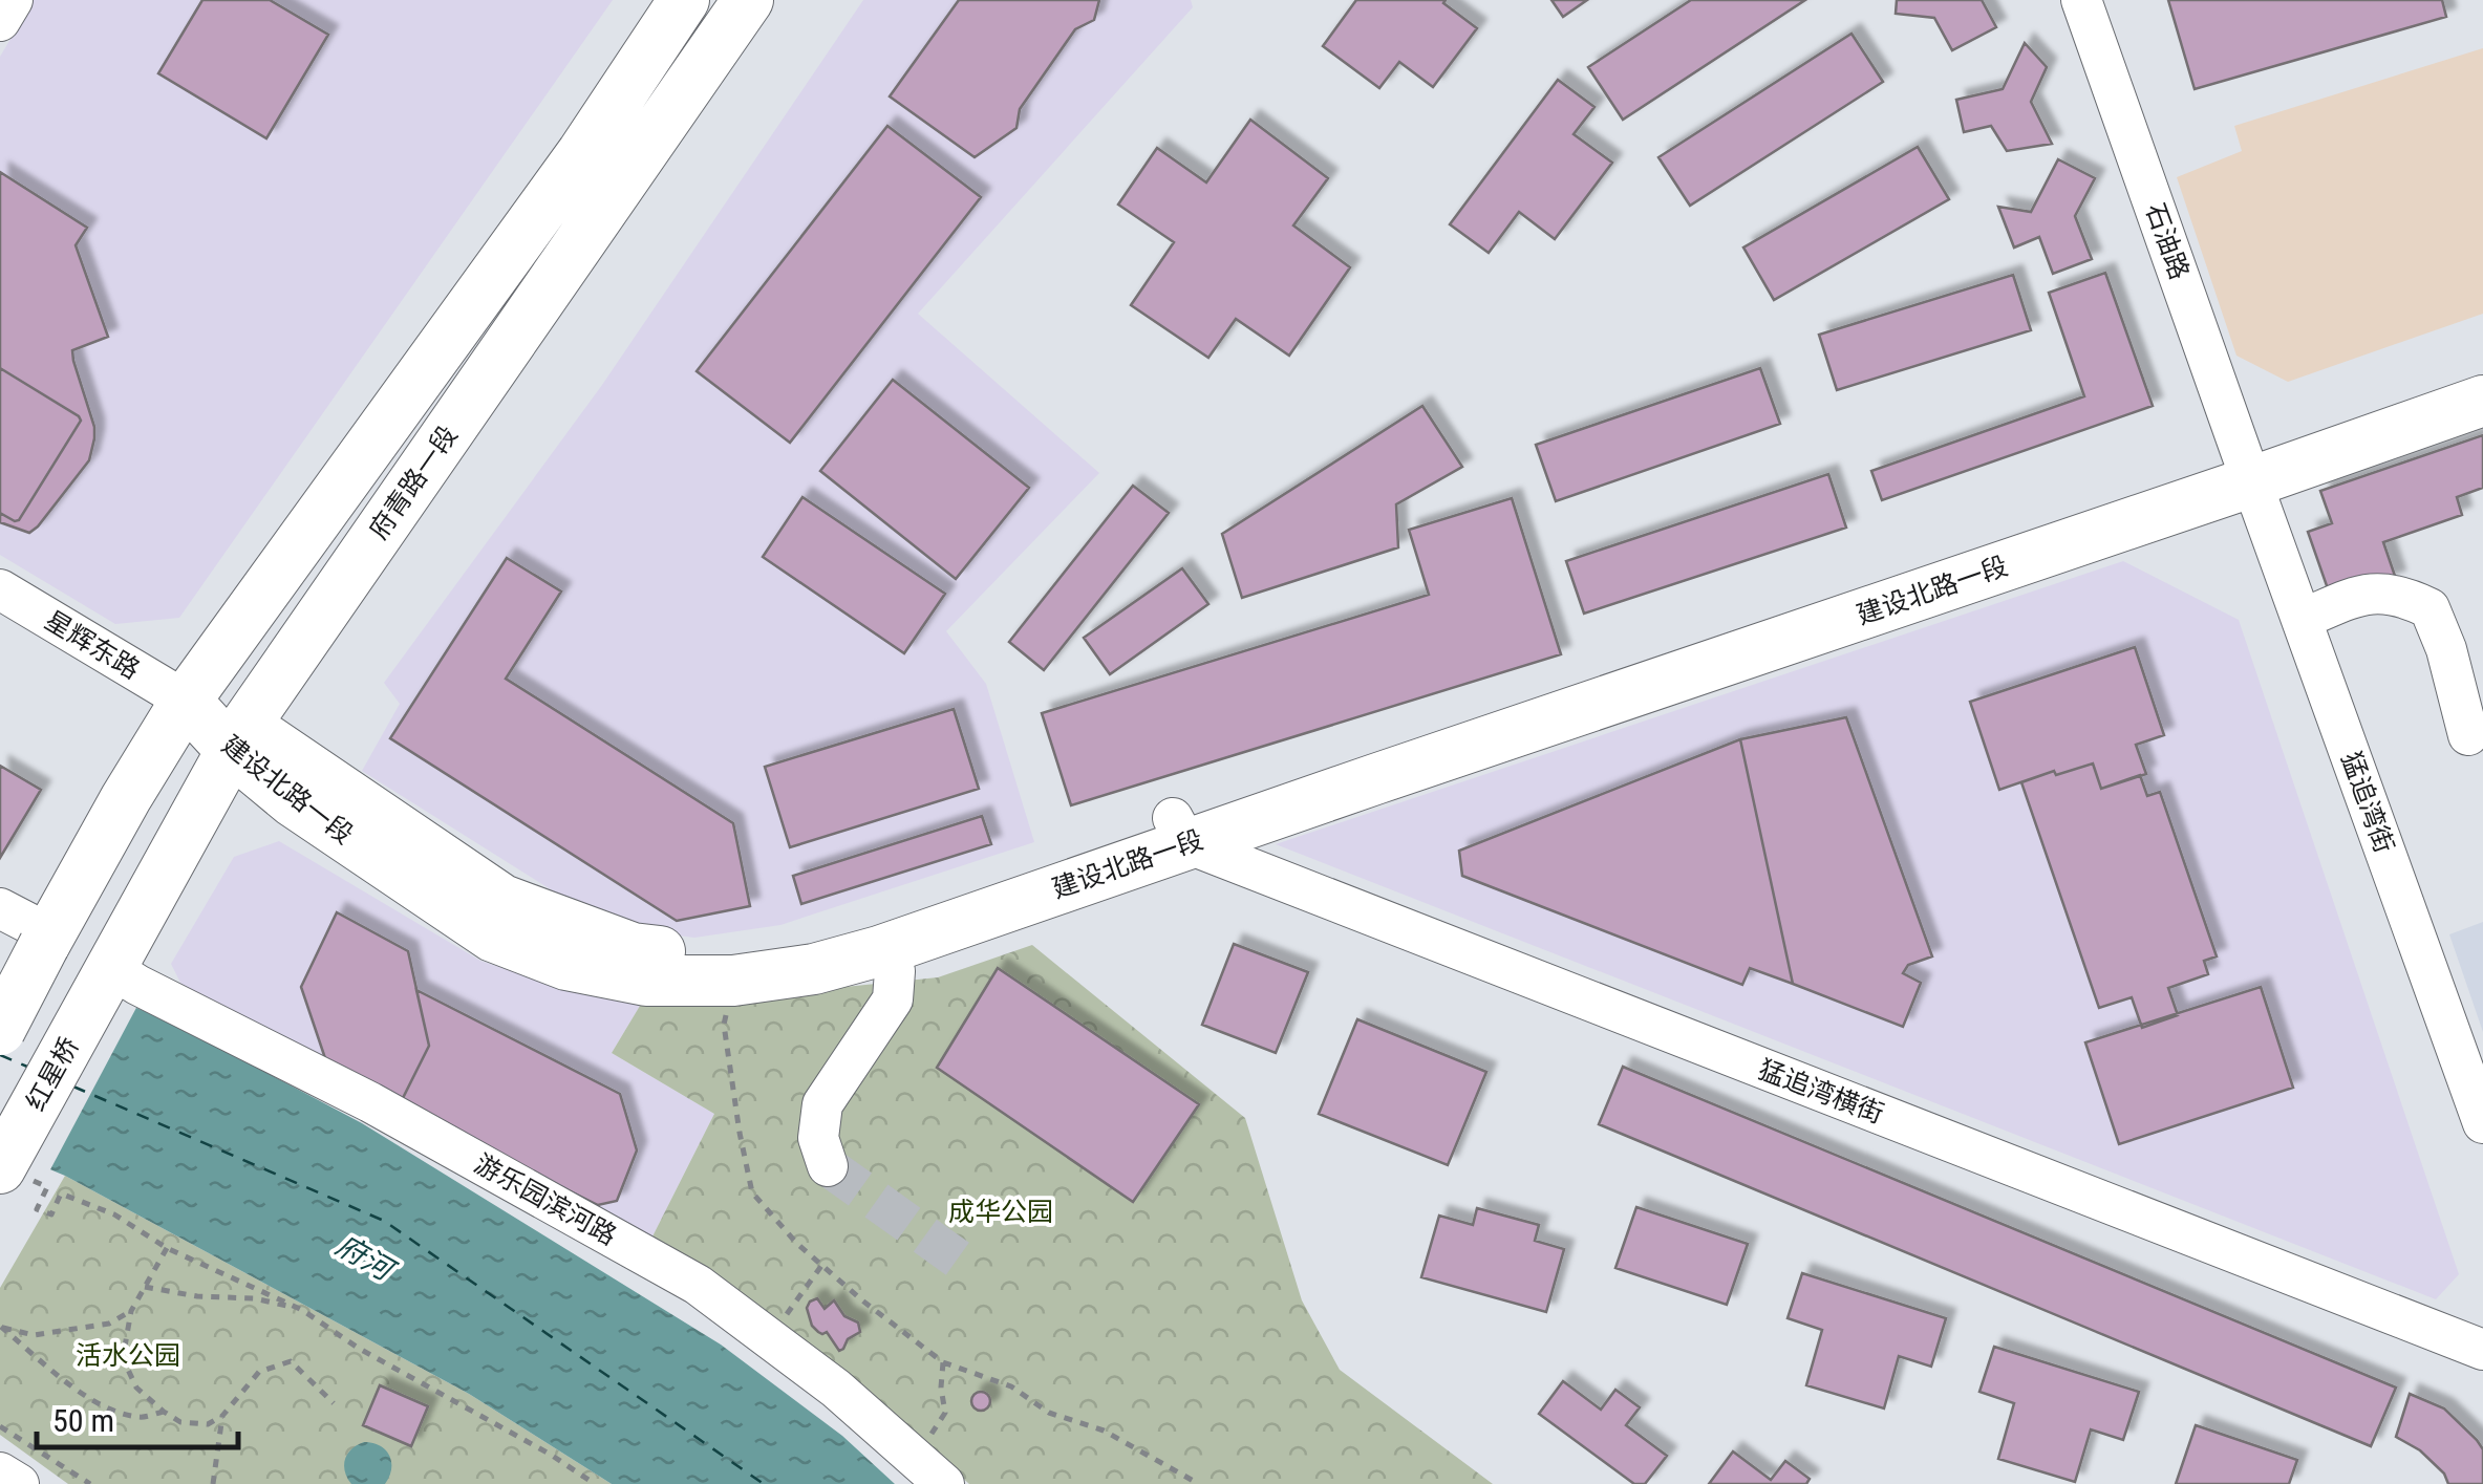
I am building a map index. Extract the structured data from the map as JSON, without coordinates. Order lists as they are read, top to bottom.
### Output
{
  "streets": {
    "main road": ["府青路一段", "建设北路一段", "红星桥"],
    "street": [
      "石油路",
      "星辉东路",
      "猛追湾街",
      "猛追湾横街",
      "游乐园滨河路"
    ]
  },
  "crossings": [
    ["石油路", "建设北路一段"],
    ["石油路", "猛追湾街"],
    ["府青路一段", "建设北路一段"],
    ["府青路一段", "红星桥"],
    ["府青路一段", "游乐园滨河路"],
    ["建设北路一段", "星辉东路"],
    ["建设北路一段", "猛追湾街"],
    ["建设北路一段", "猛追湾横街"],
    ["红星桥", "游乐园滨河路"]
  ],
  "water": ["府河"],
  "parks": ["成华公园", "活水公园"],
  "scale_bar": "50 m"
}
